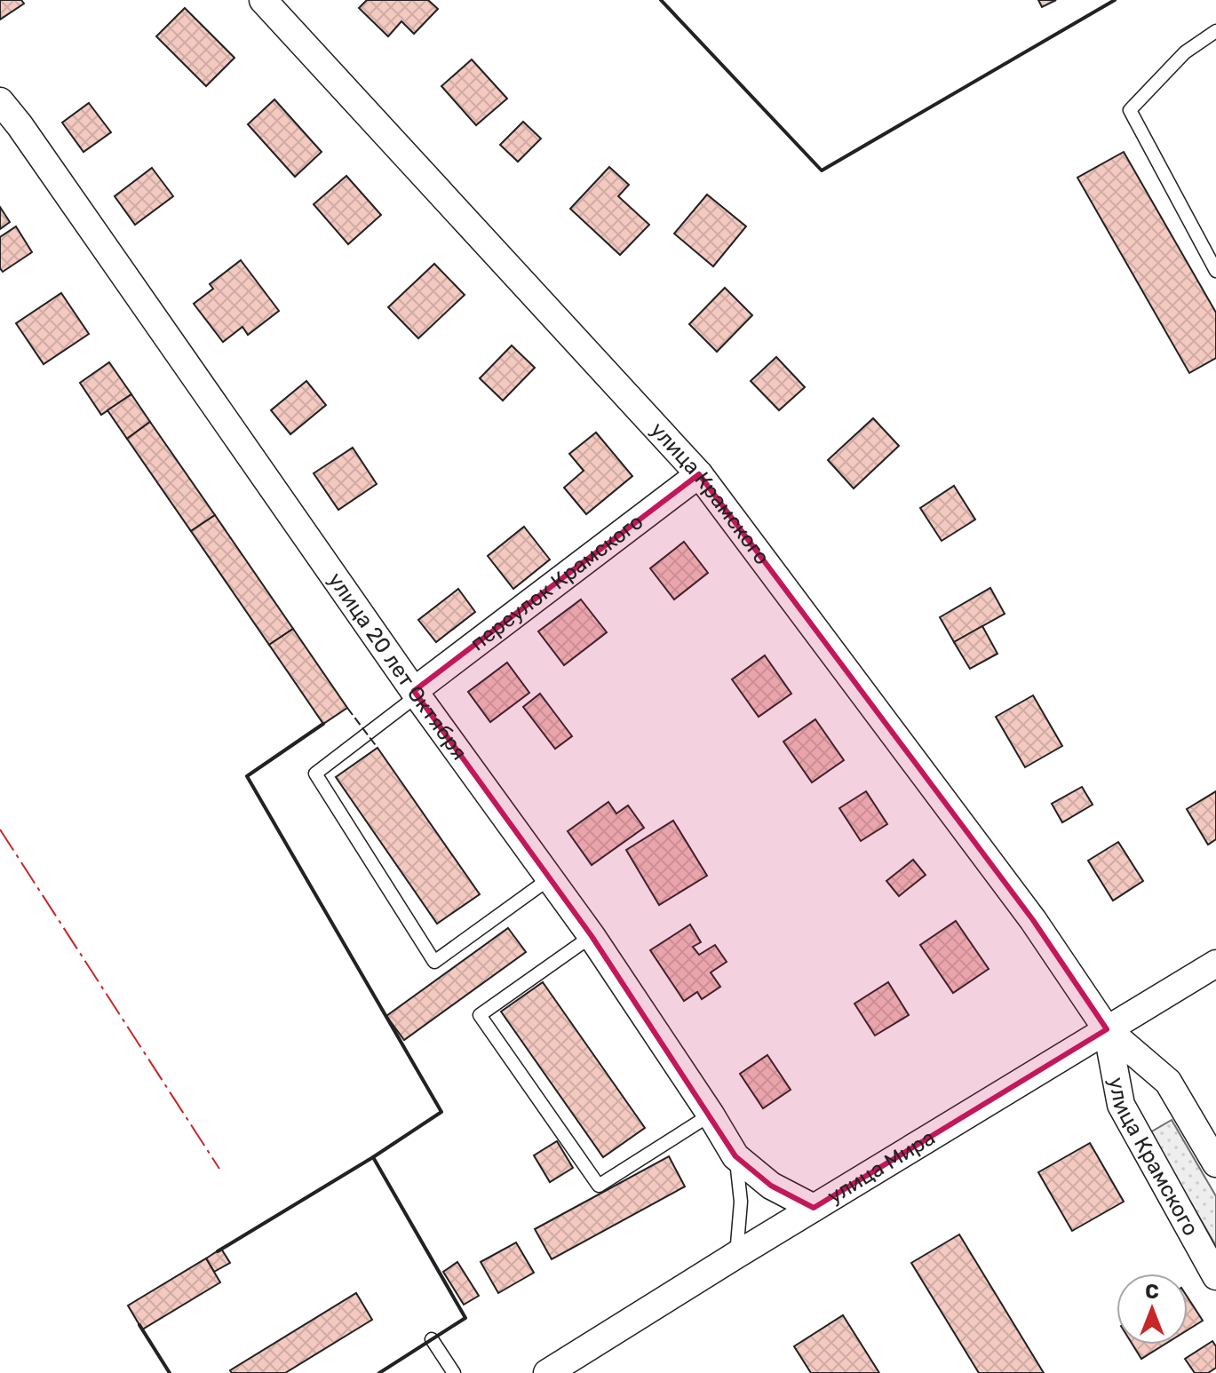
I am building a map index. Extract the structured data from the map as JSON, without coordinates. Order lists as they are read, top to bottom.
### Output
{
  "streets": {
    "street": [
      "улица Крамского",
      "переулок Крамского",
      "улица 20 лет Октября",
      "улица Мира"
    ]
  },
  "crossings": [
    ["улица Крамского", "переулок Крамского"],
    ["улица Крамского", "улица Мира"],
    ["переулок Крамского", "улица 20 лет Октября"],
    ["улица 20 лет Октября", "улица Мира"]
  ],
  "north": "top"
}
